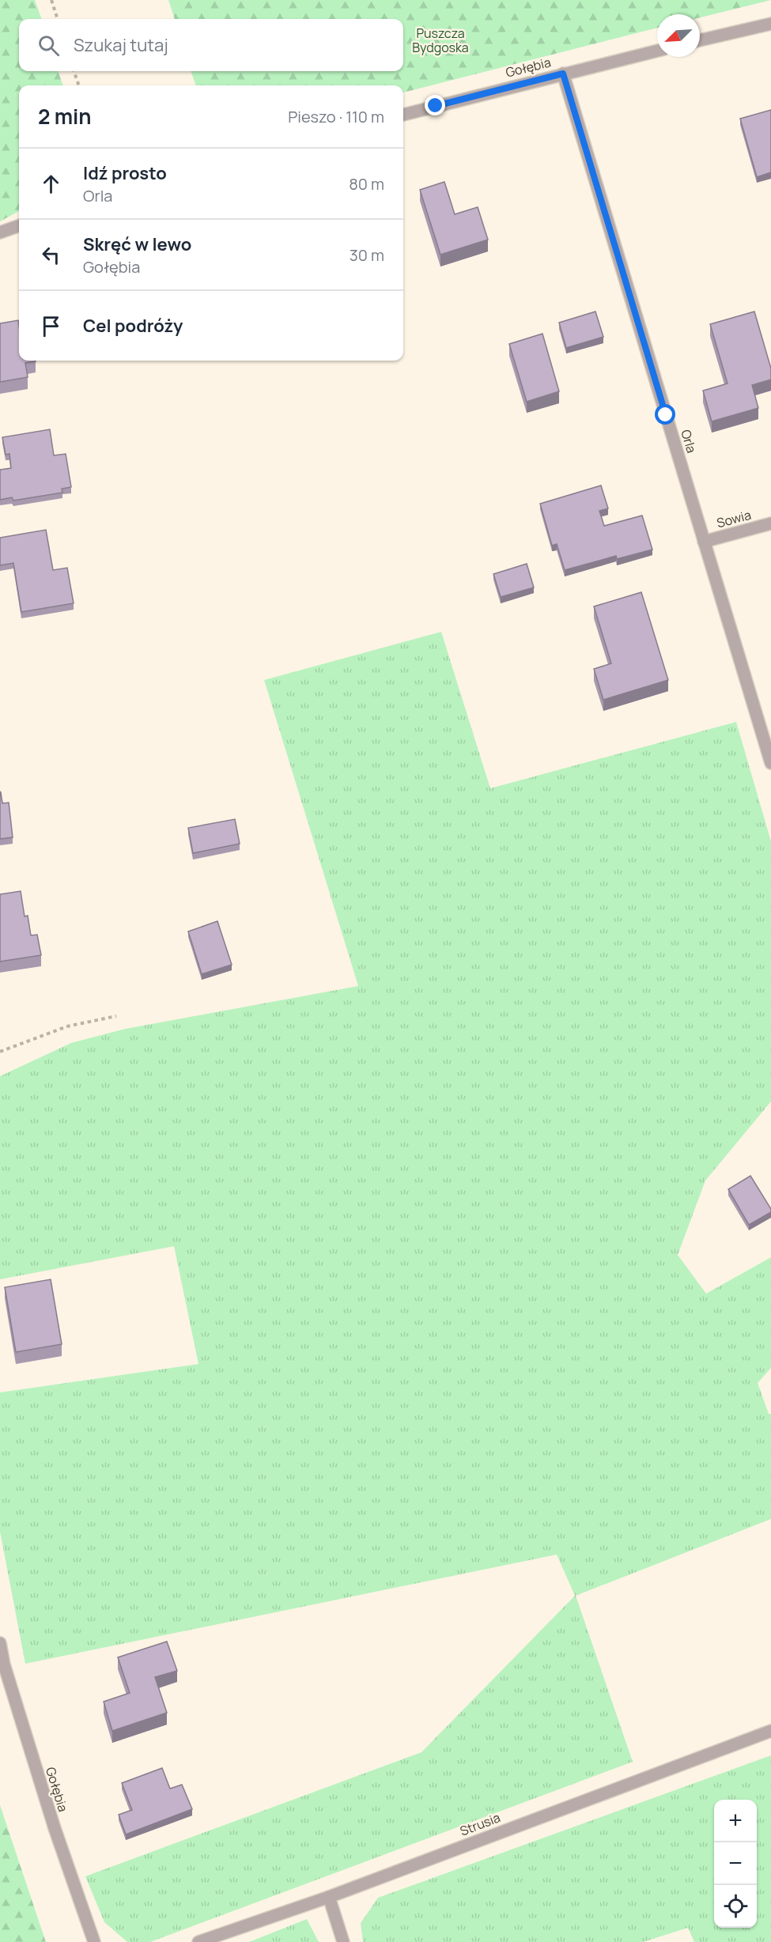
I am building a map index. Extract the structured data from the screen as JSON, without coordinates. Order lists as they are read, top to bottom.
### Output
{
  "streets": {
    "street": [
      "Gołębia",
      "Orla",
      "Sowia",
      "Strusia"
    ]
  },
  "crossings": [
    ["Gołębia", "Orla"],
    ["Orla", "Sowia"]
  ],
  "parks": ["Puszcza Bydgoska"],
  "north": "bottom left",
  "page": {
    "search": "Szukaj tutaj",
    "heading": ["2 min", "Pieszo · 110 m"],
    "list": [
      ["Idź prosto", "Orla", "80 m"],
      ["Skręć w lewo", "Gołębia", "30 m"],
      "Cel podróży"
    ],
    "map_buttons": ["+", "−"]
  }
}
